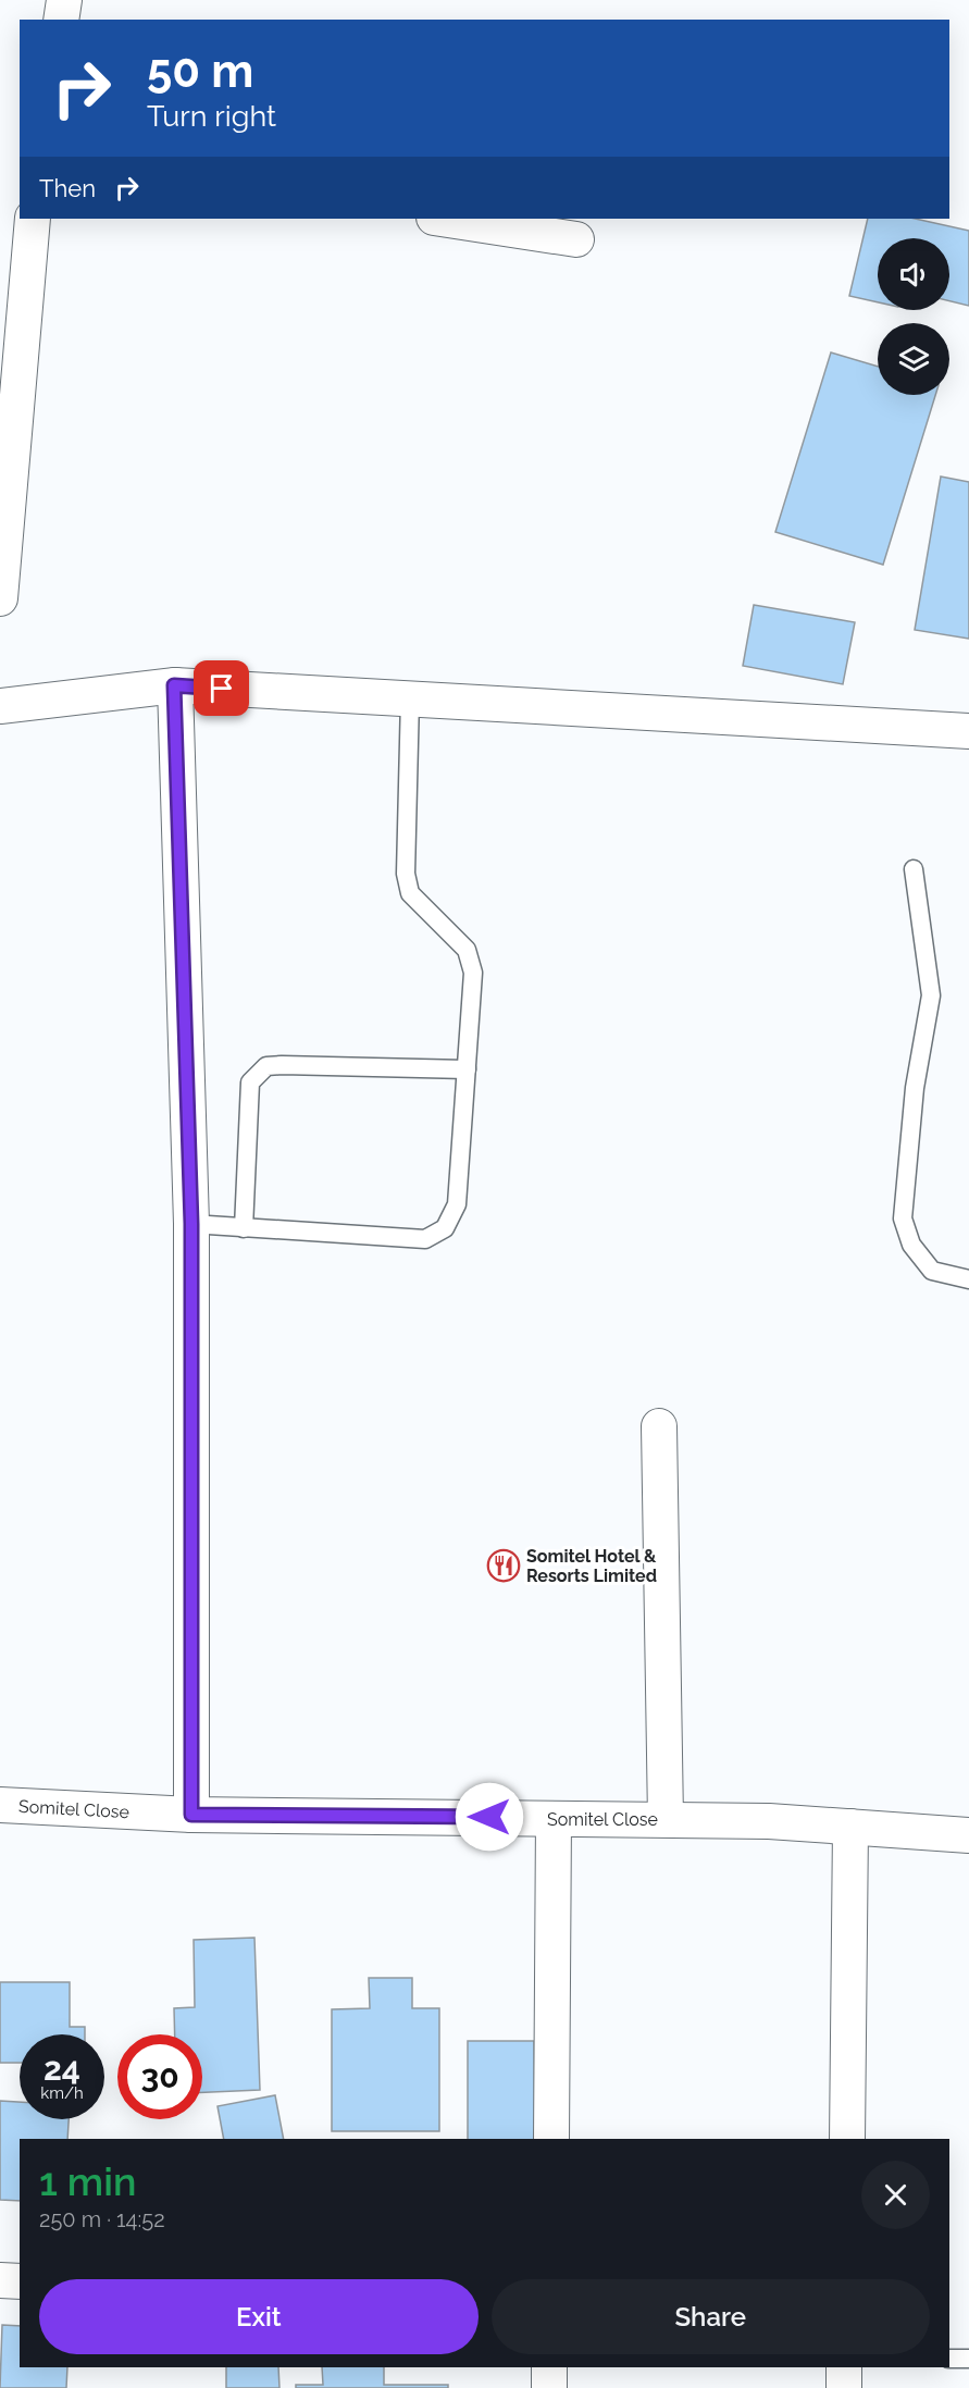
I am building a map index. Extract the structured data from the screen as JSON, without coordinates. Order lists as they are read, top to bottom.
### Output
{
  "streets": {
    "street": ["Somitel Close"]
  },
  "places": {
    "restaurant": ["Somitel Hotel & Resorts Limited"]
  },
  "page": {
    "turn": ["50 m", "Turn right"],
    "then": "Then",
    "speed": "24 km/h",
    "limit": "30",
    "heading": ["1 min", "250 m · 14:52"],
    "buttons": ["Exit", "Share"]
  }
}
